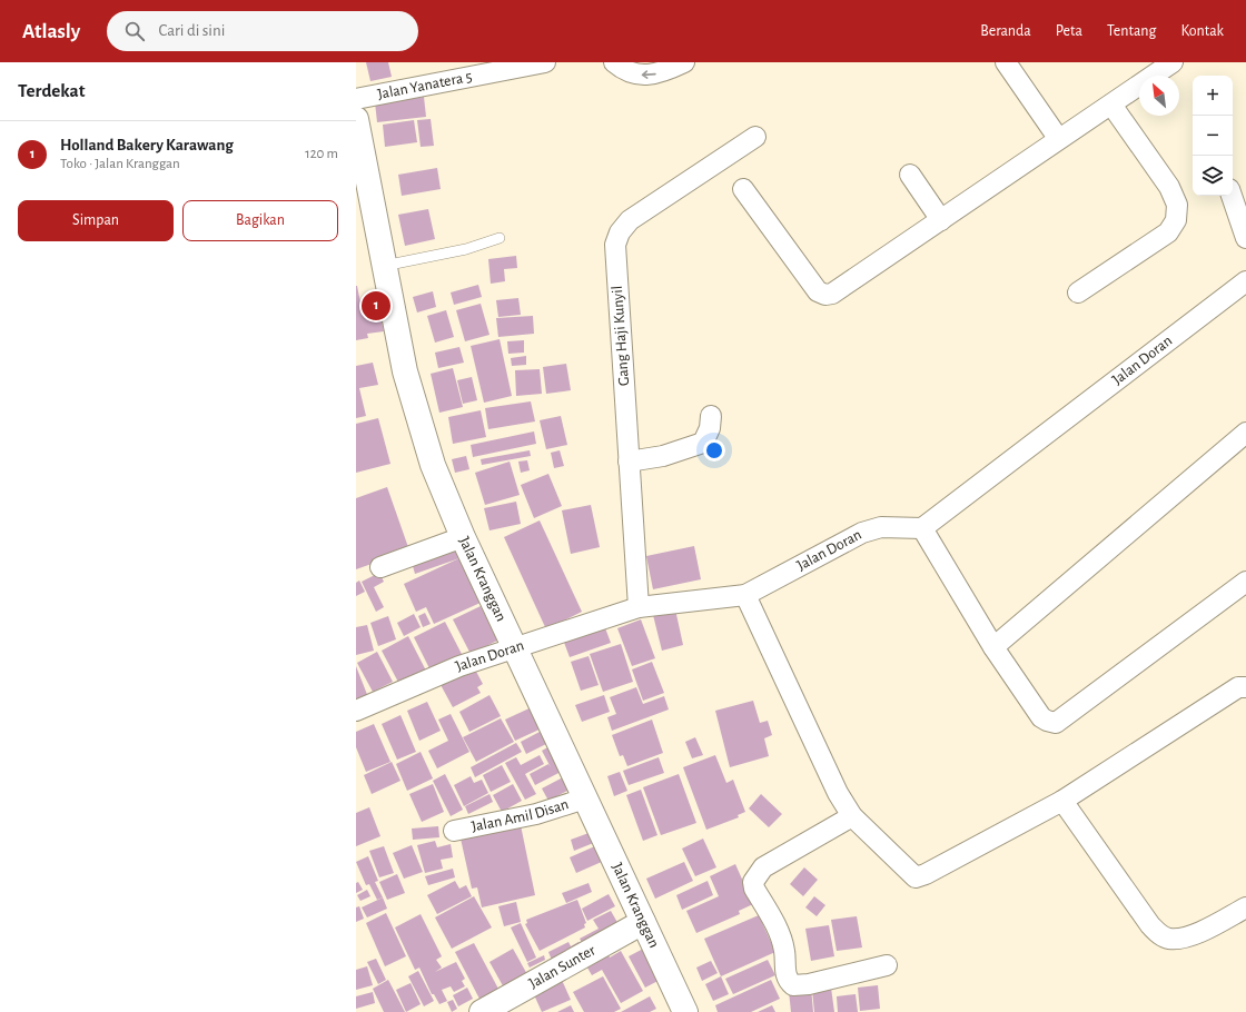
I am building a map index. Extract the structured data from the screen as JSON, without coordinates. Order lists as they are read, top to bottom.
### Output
{
  "streets": {
    "main road": ["Jalan Kranggan", "Jalan Sunter"],
    "street": [
      "Jalan Yanatera 5",
      "Gang Haji Kunyil",
      "Jalan Doran",
      "Jalan Amil Disan"
    ]
  },
  "crossings": [
    ["Gang Haji Kunyil", "Jalan Doran"],
    ["Jalan Doran", "Jalan Kranggan"],
    ["Jalan Kranggan", "Jalan Amil Disan"],
    ["Jalan Kranggan", "Jalan Sunter"]
  ],
  "north": "top left",
  "page": {
    "header": "Atlasly",
    "search": "Cari di sini",
    "nav": [
      "Beranda",
      "Peta",
      "Tentang",
      "Kontak"
    ],
    "heading": "Terdekat",
    "map_buttons": ["+", "−"],
    "list": [
      {
        "mark": "1",
        "name": "Holland Bakery Karawang",
        "note": "Toko · Jalan Kranggan",
        "value": "120 m"
      }
    ],
    "buttons": ["Simpan", "Bagikan"],
    "pins": "1"
  }
}
